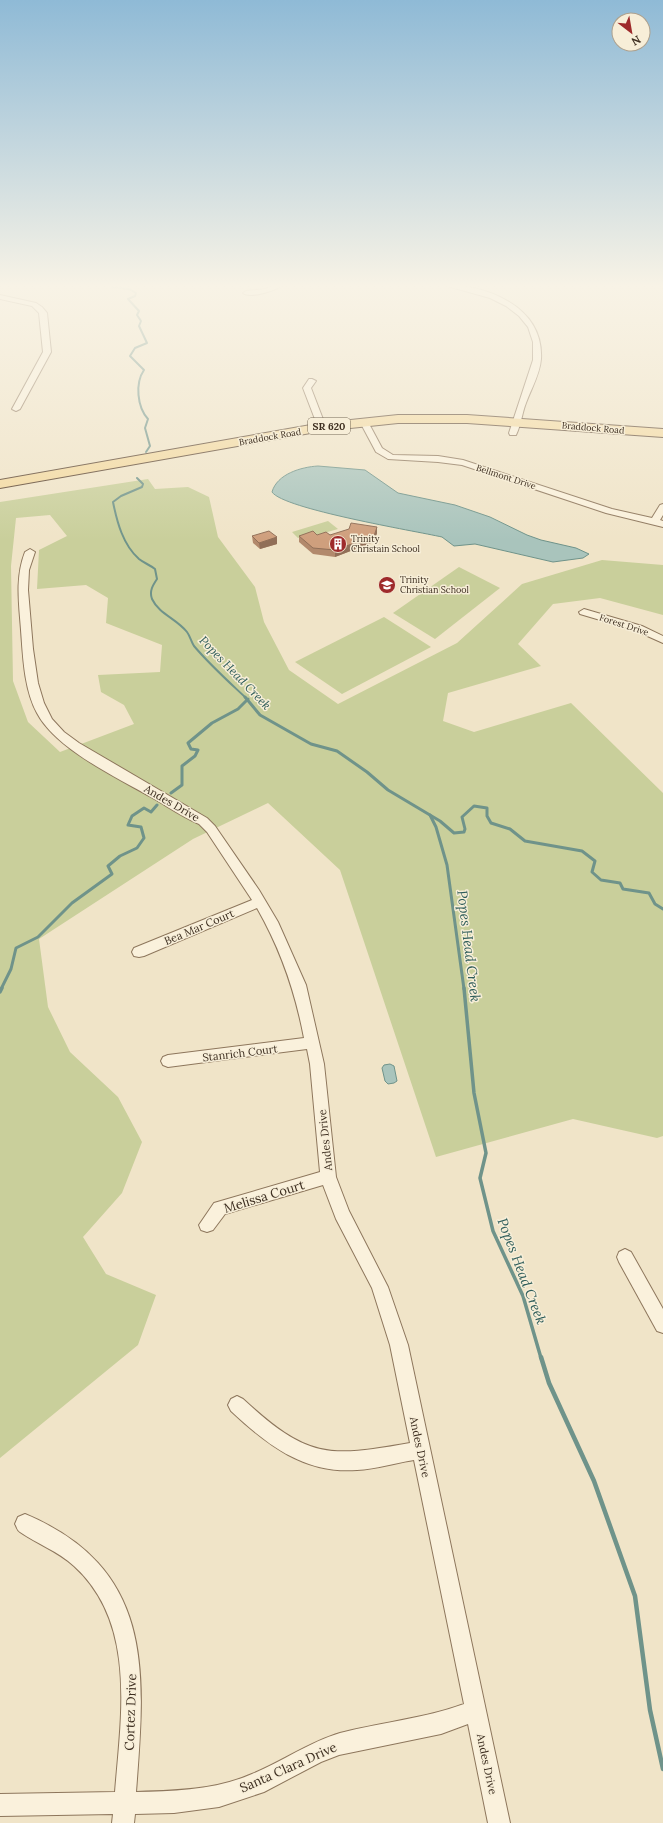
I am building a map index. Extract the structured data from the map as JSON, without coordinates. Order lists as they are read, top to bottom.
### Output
{
  "streets": {
    "main road": ["SR 620", "Braddock Road"],
    "street": [
      "Bellmont Drive",
      "Forest Drive",
      "Andes Drive",
      "Bea Mar Court",
      "Stanrich Court",
      "Melissa Court",
      "Cortez Drive",
      "Santa Clara Drive"
    ]
  },
  "crossings": [
    ["Braddock Road", "Bellmont Drive"],
    ["Andes Drive", "Bea Mar Court"],
    ["Andes Drive", "Stanrich Court"],
    ["Andes Drive", "Melissa Court"],
    ["Andes Drive", "Santa Clara Drive"],
    ["Cortez Drive", "Santa Clara Drive"]
  ],
  "water": ["Popes Head Creek"],
  "places": {
    "building": ["Trinity Christain School"],
    "school or university": ["Trinity Christian School"]
  },
  "north": "bottom right"
}
